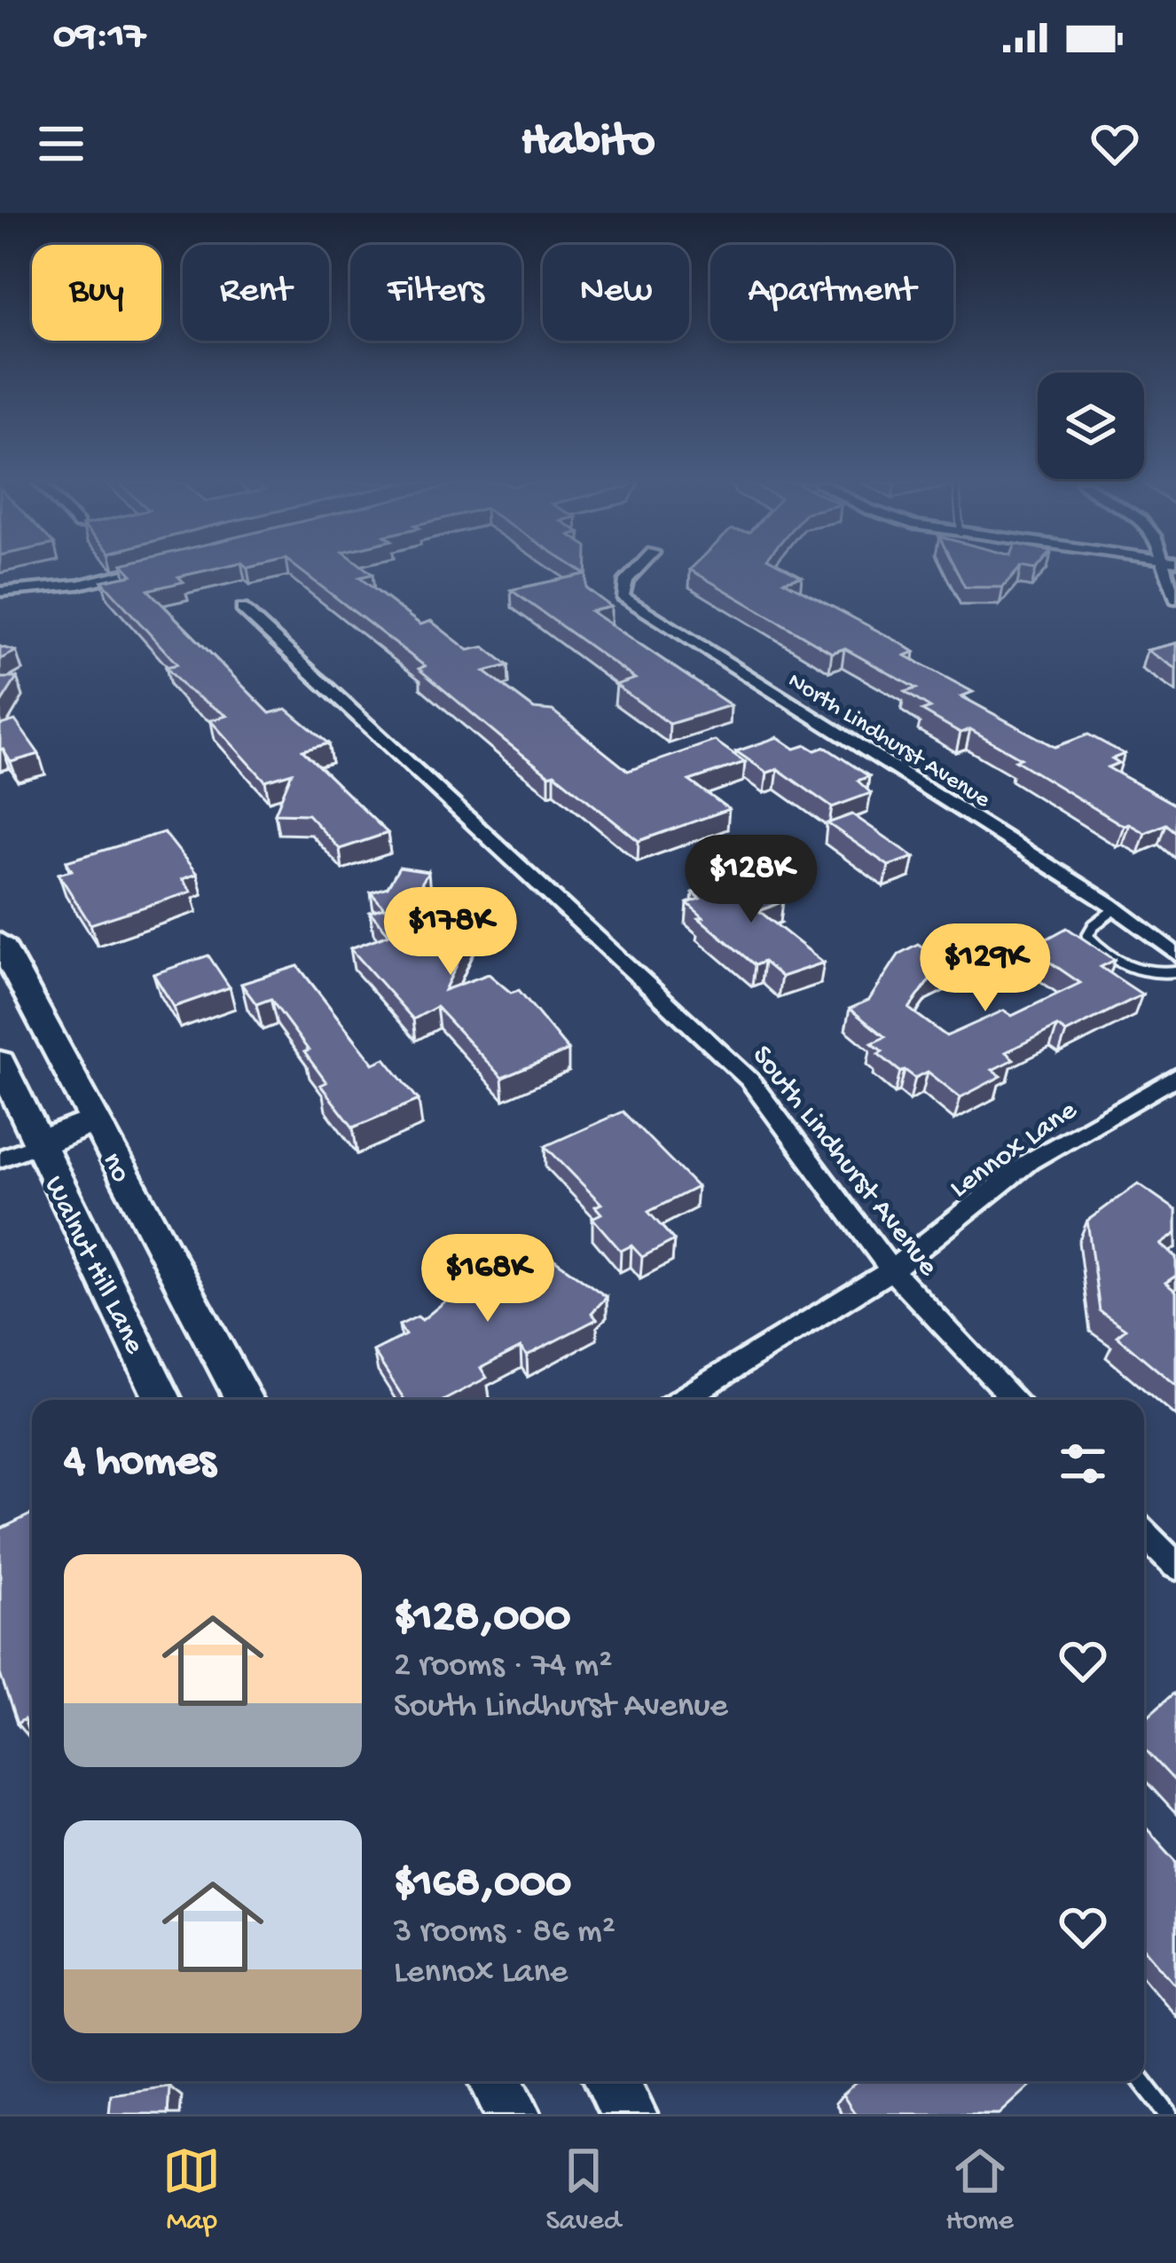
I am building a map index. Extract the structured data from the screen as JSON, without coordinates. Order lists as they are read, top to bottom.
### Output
{
  "streets": {
    "main road": ["no", "Walnut Hill Lane"],
    "street": ["North Lindhurst Avenue", "Lennox Lane", "South Lindhurst Avenue"]
  },
  "crossings": [
    ["Lennox Lane", "South Lindhurst Avenue"]
  ],
  "page": {
    "status": "09:17",
    "header": "Habito",
    "chip": [
      "Buy",
      "Rent",
      "Filters",
      "New",
      "Apartment"
    ],
    "price": [
      "$128K",
      "$178K",
      "$129K",
      "$168K"
    ],
    "heading": "4 homes",
    "list": [
      {
        "name": "$128,000",
        "note": "2 rooms · 74 m² · South Lindhurst Avenue"
      },
      {
        "name": "$168,000",
        "note": "3 rooms · 86 m² · Lennox Lane"
      }
    ],
    "tabs": ["Map", "Saved", "Home"]
  }
}
